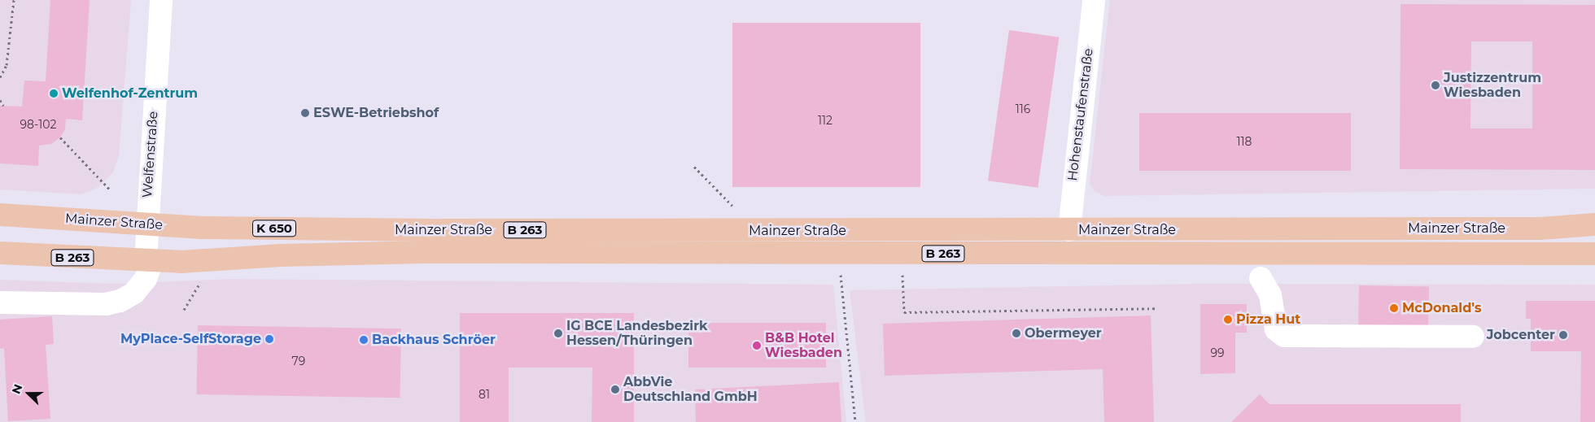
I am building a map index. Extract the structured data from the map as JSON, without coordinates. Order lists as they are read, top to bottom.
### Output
{
  "streets": {
    "main road": ["Mainzer Straße", "K 650", "B 263"],
    "street": ["Hohenstaufenstraße", "Welfenstraße"]
  },
  "crossings": [
    ["Hohenstaufenstraße", "Mainzer Straße"],
    ["Welfenstraße", "Mainzer Straße"]
  ],
  "places": [
    "Justizzentrum Wiesbaden",
    "Welfenhof-Zentrum",
    "ESWE-Betriebshof",
    "McDonald's",
    "Pizza Hut",
    "IG BCE Landesbezirk Hessen/Thüringen",
    "Obermeyer",
    "Jobcenter",
    "MyPlace-SelfStorage",
    "Backhaus Schröer",
    "B&B Hotel Wiesbaden",
    "AbbVie Deutschland GmbH"
  ],
  "house_numbers": [
    "116",
    "112",
    "98-102",
    "118",
    "99",
    "79",
    "81"
  ],
  "north": "left"
}
